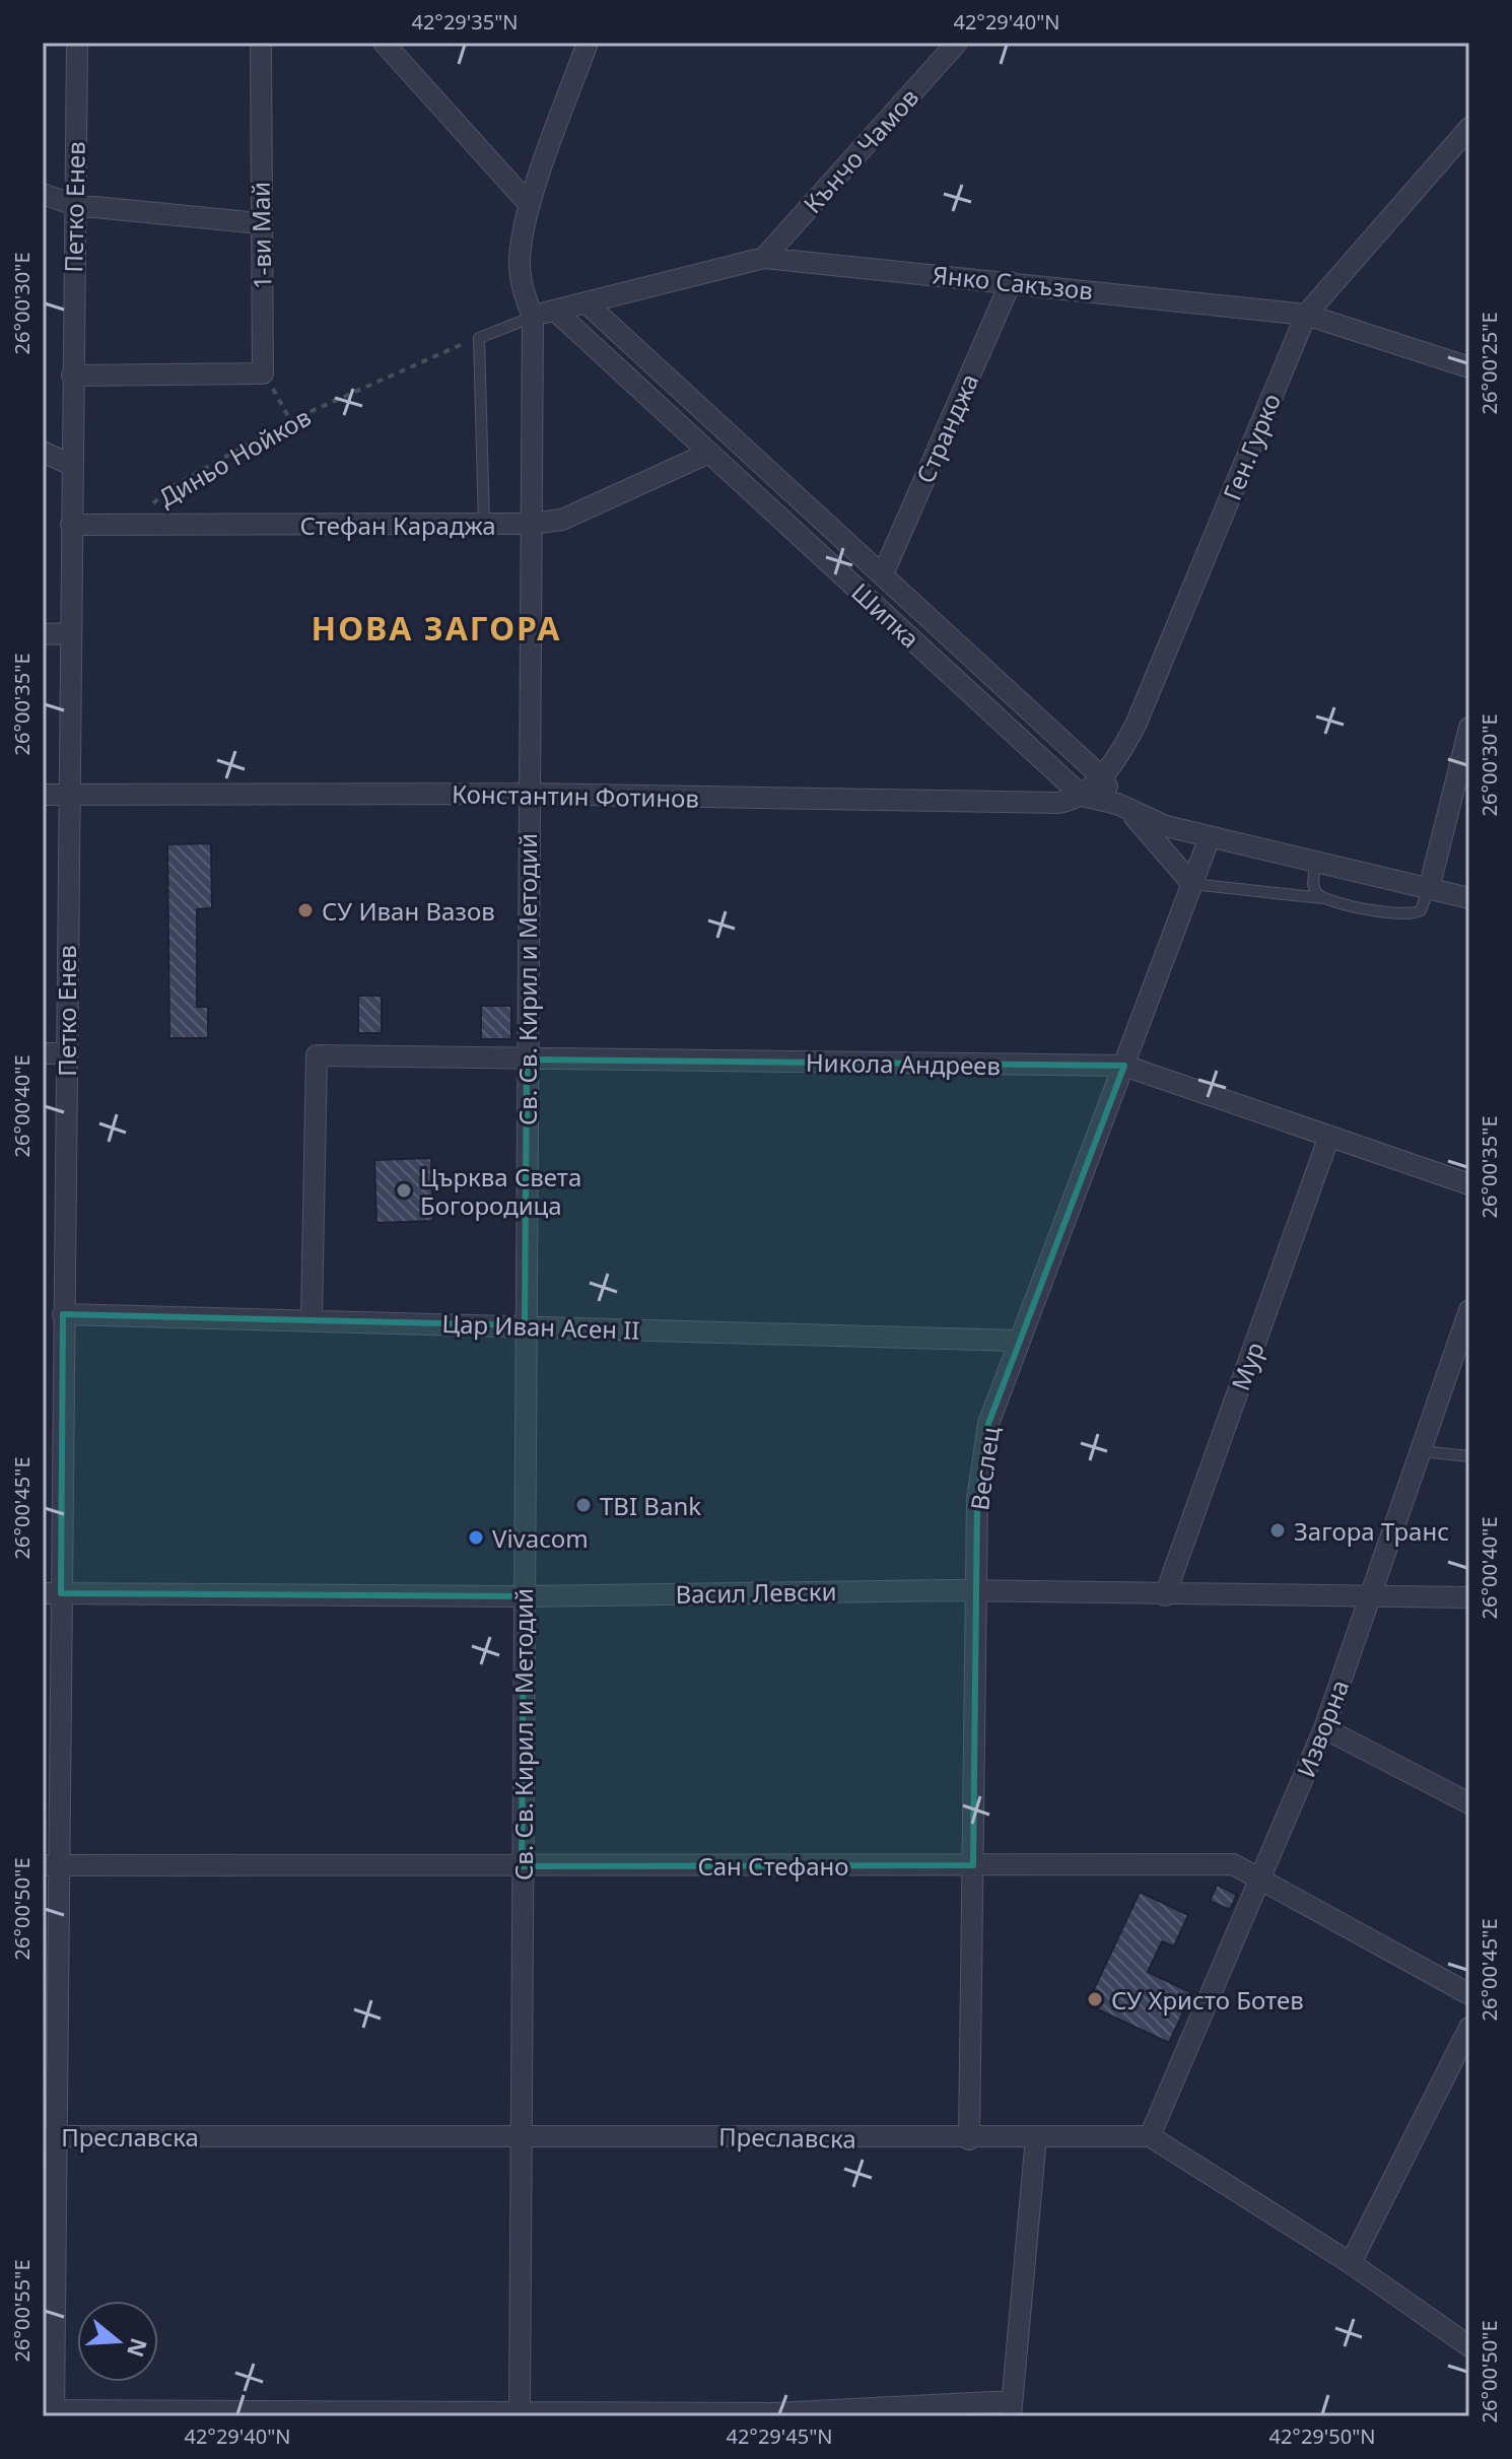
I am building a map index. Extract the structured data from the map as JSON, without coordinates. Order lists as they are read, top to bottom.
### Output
{
  "streets": {
    "street": [
      "Кънчо Чамов",
      "Петко Енев",
      "1-ви Май",
      "Янко Сакъзов",
      "Странджа",
      "Ген.Гурко",
      "Стефан Караджа",
      "Шипка",
      "Константин Фотинов",
      "Св. Св. Кирил и Методий",
      "Никола Андреев",
      "Цар Иван Асен II",
      "Мур",
      "Веслец",
      "Васил Левски",
      "Изворна",
      "Сан Стефано",
      "Преславска"
    ],
    "path": ["Диньо Нойков"]
  },
  "crossings": [
    ["Кънчо Чамов", "Янко Сакъзов"],
    ["Петко Енев", "Стефан Караджа"],
    ["Петко Енев", "Константин Фотинов"],
    ["Петко Енев", "Цар Иван Асен II"],
    ["Петко Енев", "Васил Левски"],
    ["Петко Енев", "Сан Стефано"],
    ["Петко Енев", "Преславска"],
    ["Янко Сакъзов", "Странджа"],
    ["Янко Сакъзов", "Ген.Гурко"],
    ["Янко Сакъзов", "Шипка"],
    ["Странджа", "Шипка"],
    ["Ген.Гурко", "Шипка"],
    ["Ген.Гурко", "Константин Фотинов"],
    ["Диньо Нойков", "Стефан Караджа"],
    ["Стефан Караджа", "Шипка"],
    ["Стефан Караджа", "Св. Св. Кирил и Методий"],
    ["Шипка", "Константин Фотинов"],
    ["Шипка", "Веслец"],
    ["Константин Фотинов", "Св. Св. Кирил и Методий"],
    ["Св. Св. Кирил и Методий", "Никола Андреев"],
    ["Св. Св. Кирил и Методий", "Цар Иван Асен II"],
    ["Св. Св. Кирил и Методий", "Васил Левски"],
    ["Св. Св. Кирил и Методий", "Сан Стефано"],
    ["Св. Св. Кирил и Методий", "Преславска"],
    ["Никола Андреев", "Цар Иван Асен II"],
    ["Никола Андреев", "Мур"],
    ["Никола Андреев", "Веслец"],
    ["Цар Иван Асен II", "Веслец"],
    ["Мур", "Васил Левски"],
    ["Веслец", "Васил Левски"],
    ["Веслец", "Сан Стефано"],
    ["Веслец", "Преславска"],
    ["Васил Левски", "Изворна"],
    ["Изворна", "Сан Стефано"],
    ["Изворна", "Преславска"]
  ],
  "districts": ["НОВА ЗАГОРА"],
  "places": [
    "СУ Иван Вазов",
    "Църква Света Богородица",
    "TBI Bank",
    "Загора Транс",
    "Vivacom",
    "СУ Христо Ботев"
  ],
  "north": "right",
  "coordinates": [
    "42°29'35\"N",
    "42°29'40\"N",
    "26°00'30\"E",
    "26°00'25\"E",
    "26°00'35\"E",
    "26°00'40\"E",
    "26°00'45\"E",
    "26°00'50\"E",
    "26°00'55\"E",
    "42°29'45\"N",
    "42°29'50\"N"
  ]
}
